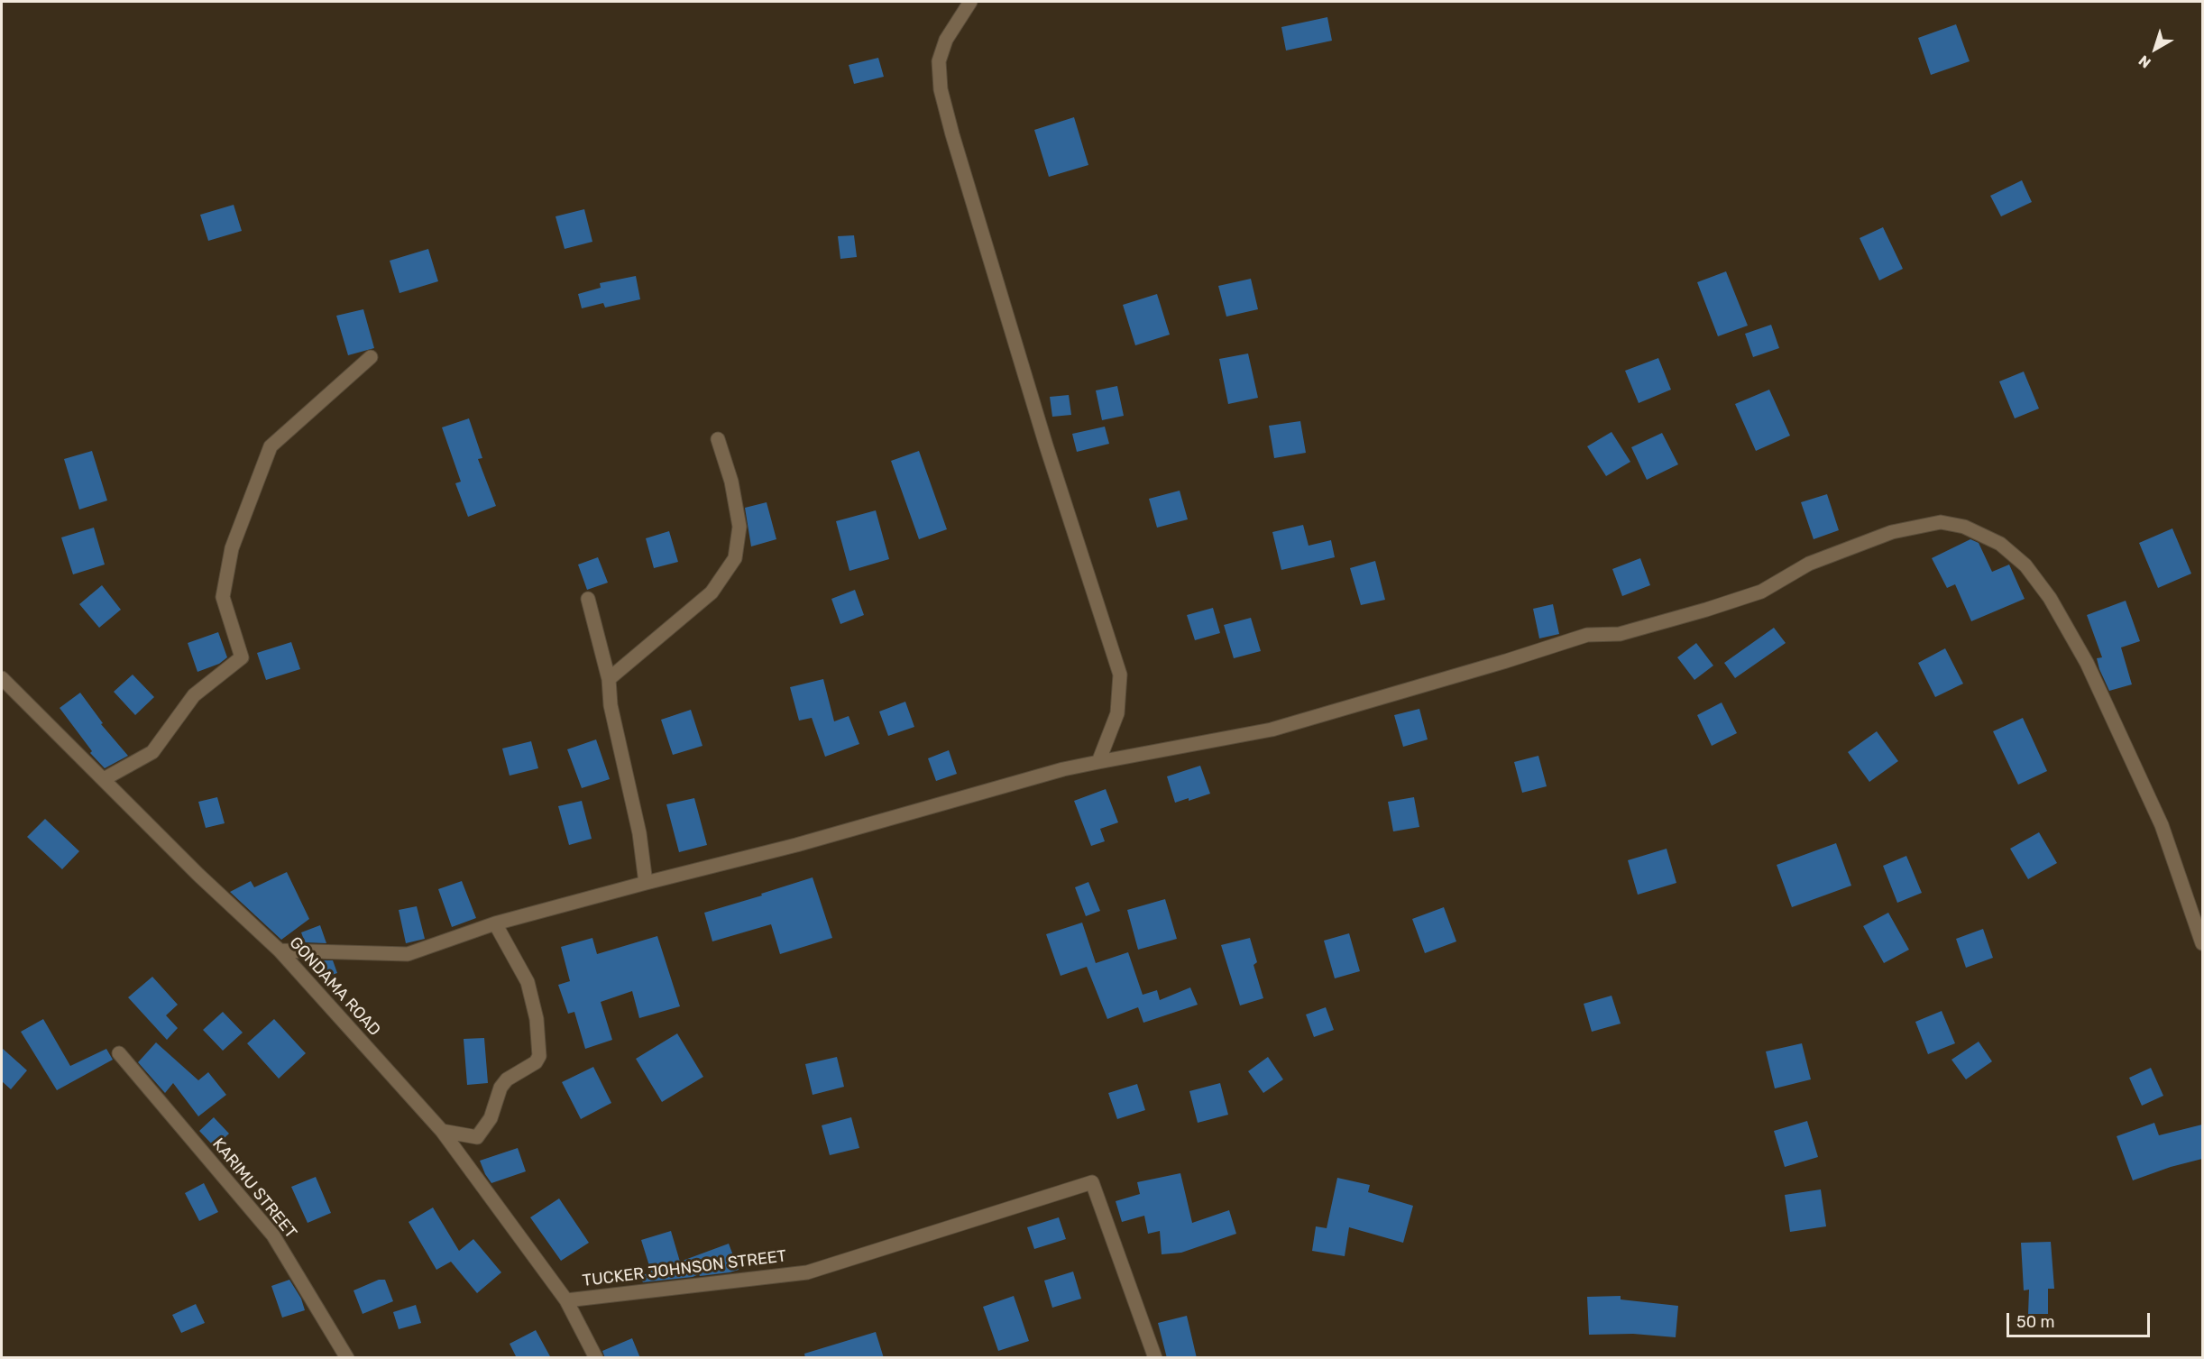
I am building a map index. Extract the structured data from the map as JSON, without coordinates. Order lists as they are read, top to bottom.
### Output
{
  "streets": {
    "street": ["GONDAMA ROAD", "KARIMU STREET", "TUCKER JOHNSON STREET"]
  },
  "crossings": [
    ["GONDAMA ROAD", "TUCKER JOHNSON STREET"]
  ],
  "scale_bar": "50 m",
  "north": "bottom left"
}
